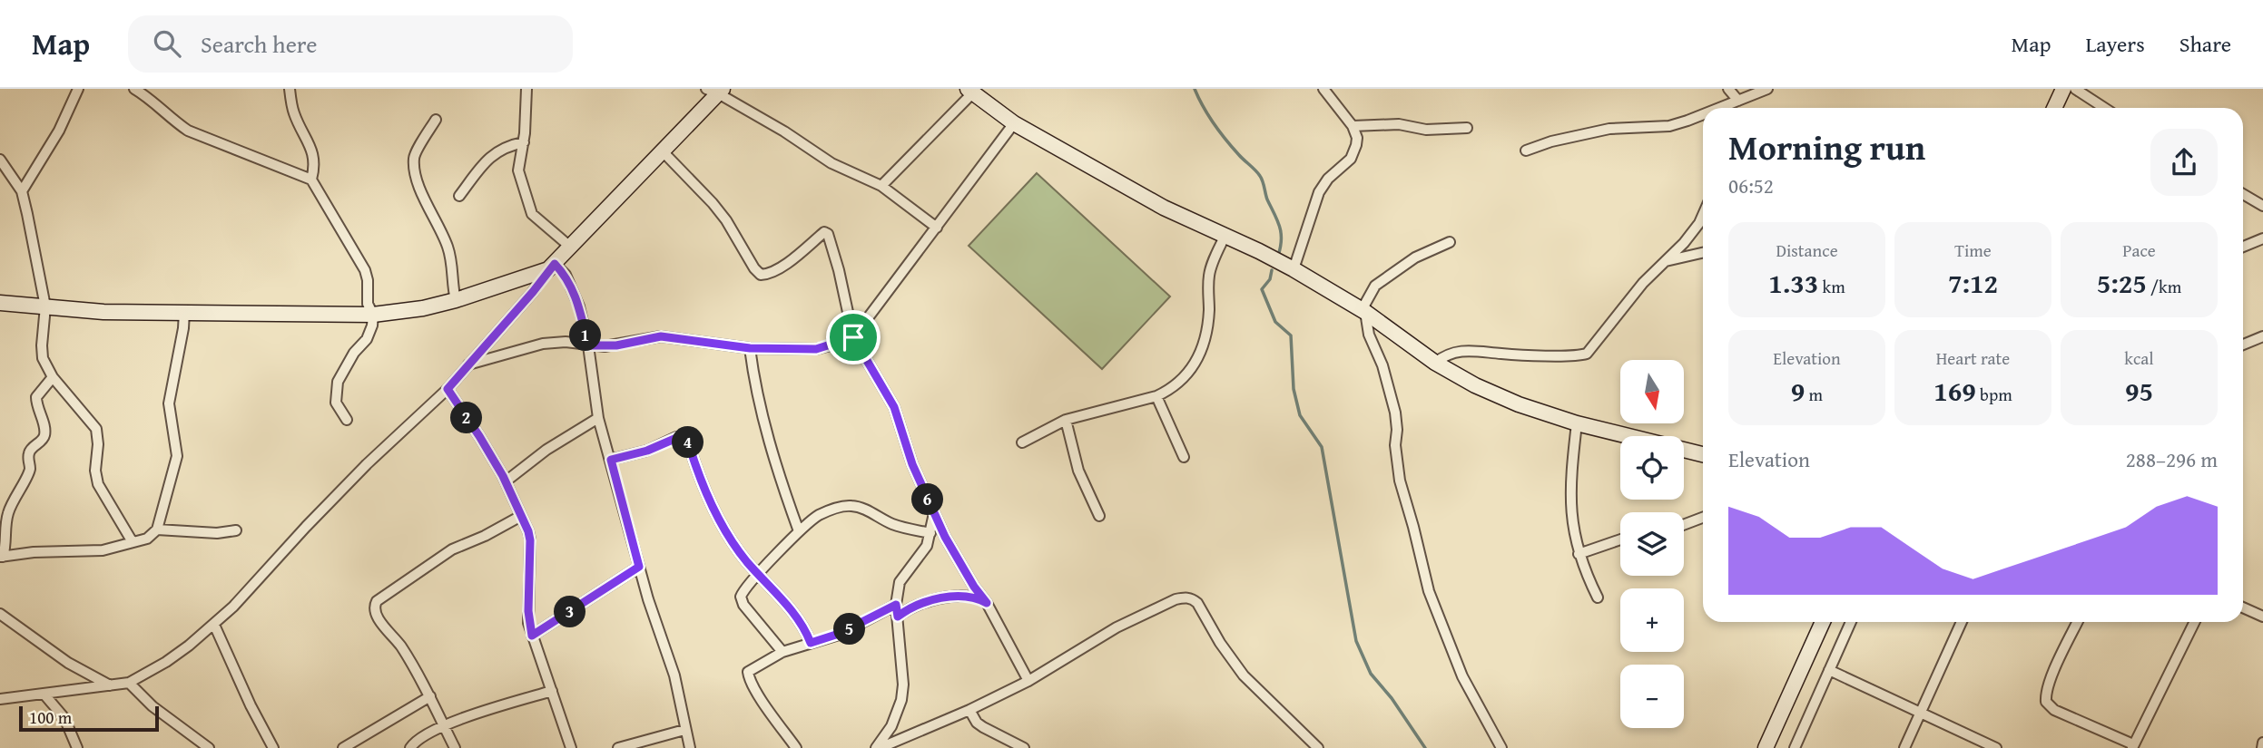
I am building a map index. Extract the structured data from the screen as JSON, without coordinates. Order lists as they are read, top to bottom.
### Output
{
  "scale_bar": "100 m",
  "north": "bottom",
  "page": {
    "header": "Map",
    "search": "Search here",
    "nav": ["Map", "Layers", "Share"],
    "heading": ["Morning run", "06:52"],
    "stats": [
      ["Distance", "1.33 km"],
      ["Time", "7:12"],
      ["Pace", "5:25 /km"],
      ["Elevation", "9 m"],
      ["Heart rate", "169 bpm"],
      ["kcal", "95"]
    ],
    "pins": [
      "1",
      "2",
      "4",
      "6",
      "3",
      "5"
    ],
    "map_buttons": ["+", "−"],
    "chart": ["Elevation", "288–296 m"],
    "scale": "100 m"
  }
}
